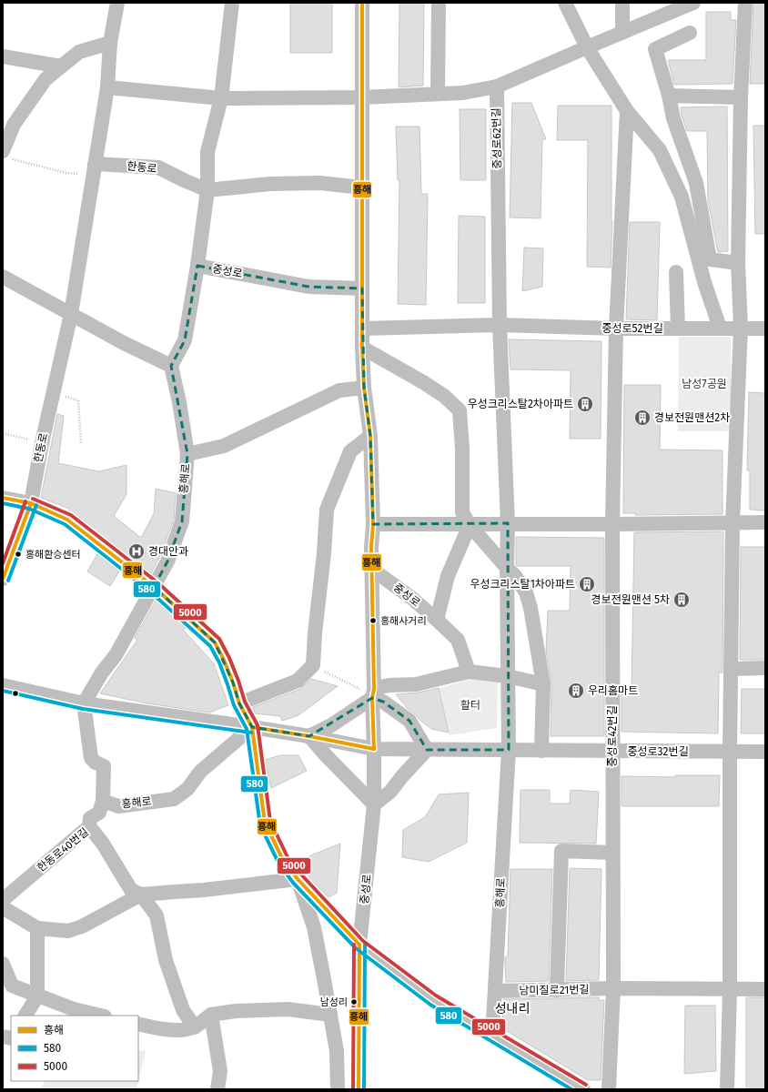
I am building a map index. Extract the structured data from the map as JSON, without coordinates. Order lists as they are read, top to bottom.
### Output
{
  "streets": {
    "street": [
      "중성로62번길",
      "한동로",
      "중성로",
      "중성로52번길",
      "흥해로",
      "중성로42번길",
      "중성로32번길",
      "한동로40번길",
      "남미질로21번길"
    ]
  },
  "crossings": [
    ["중성로62번길", "중성로52번길"],
    ["중성로", "중성로52번길"],
    ["중성로", "흥해로"],
    ["중성로", "중성로32번길"],
    ["중성로52번길", "중성로42번길"],
    ["흥해로", "중성로32번길"],
    ["흥해로", "남미질로21번길"],
    ["중성로42번길", "중성로32번길"],
    ["중성로42번길", "남미질로21번길"]
  ],
  "districts": ["성내리"],
  "parks": ["남성7공원", "활터"],
  "places": {
    "building": [
      "우성크리스탈2차아파트",
      "경보전원맨션2차",
      "우성크리스탈1차아파트",
      "경보전원맨션 5차",
      "우리홈마트"
    ],
    "hospital": ["경대안과"],
    "other": ["흥해환승센터", "흥해사거리", "남성리"]
  },
  "lines": ["transit line 흥해", "transit line 5000", "transit line 580"],
  "legend": ["흥해", "580", "5000"]
}
